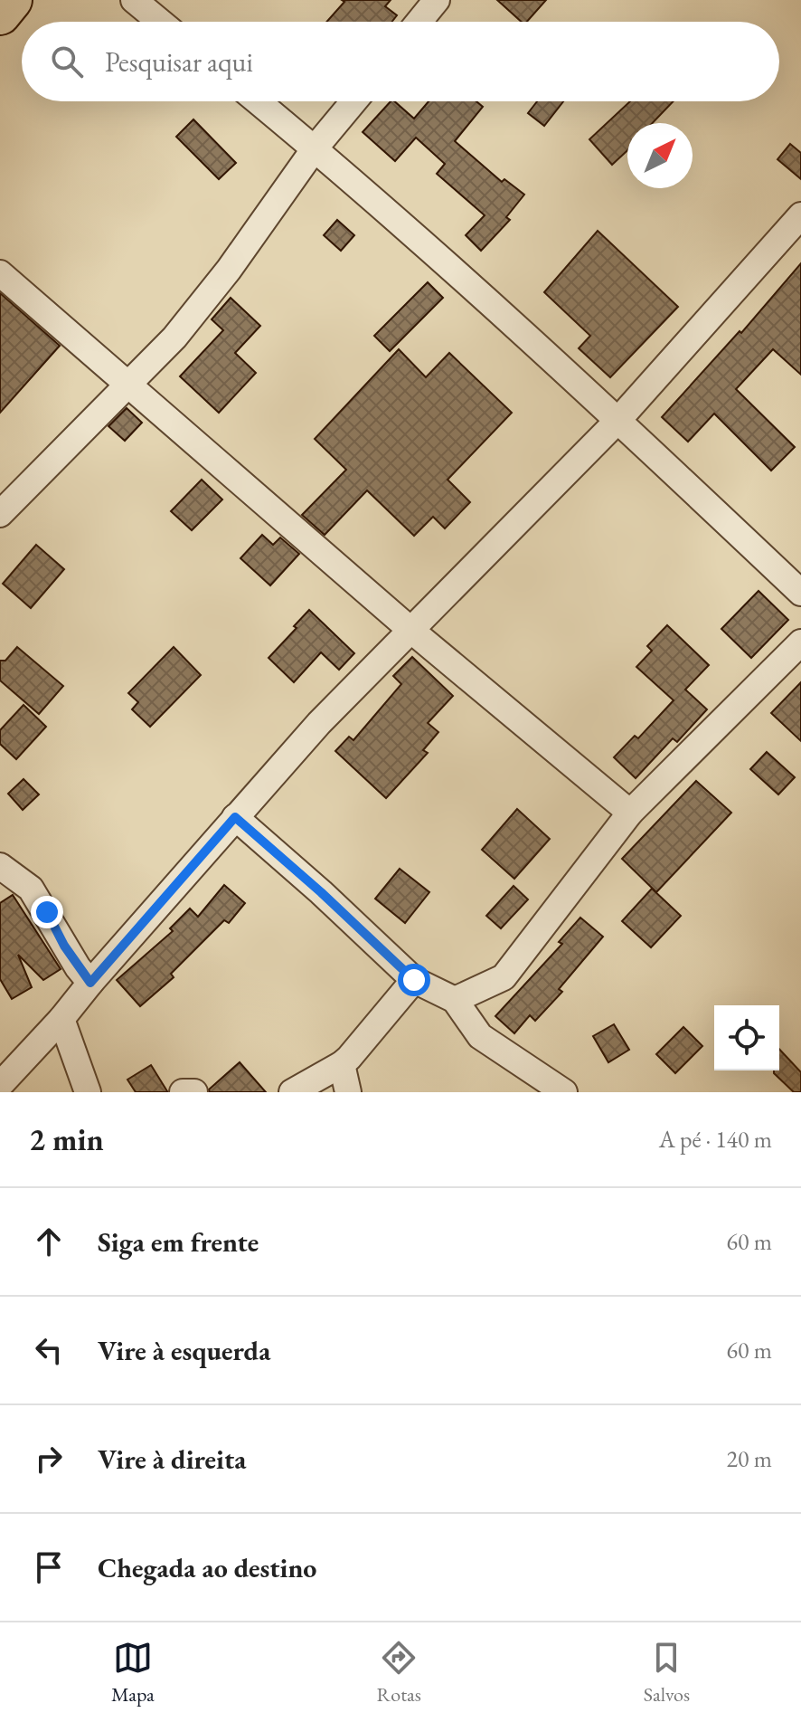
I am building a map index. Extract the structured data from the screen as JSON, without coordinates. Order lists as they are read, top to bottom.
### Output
{
  "north": "top right",
  "page": {
    "search": "Pesquisar aqui",
    "heading": ["2 min", "A pé · 140 m"],
    "list": [
      ["Siga em frente", "60 m"],
      ["Vire à esquerda", "60 m"],
      ["Vire à direita", "20 m"],
      "Chegada ao destino"
    ],
    "nav": ["Mapa", "Rotas", "Salvos"]
  }
}
